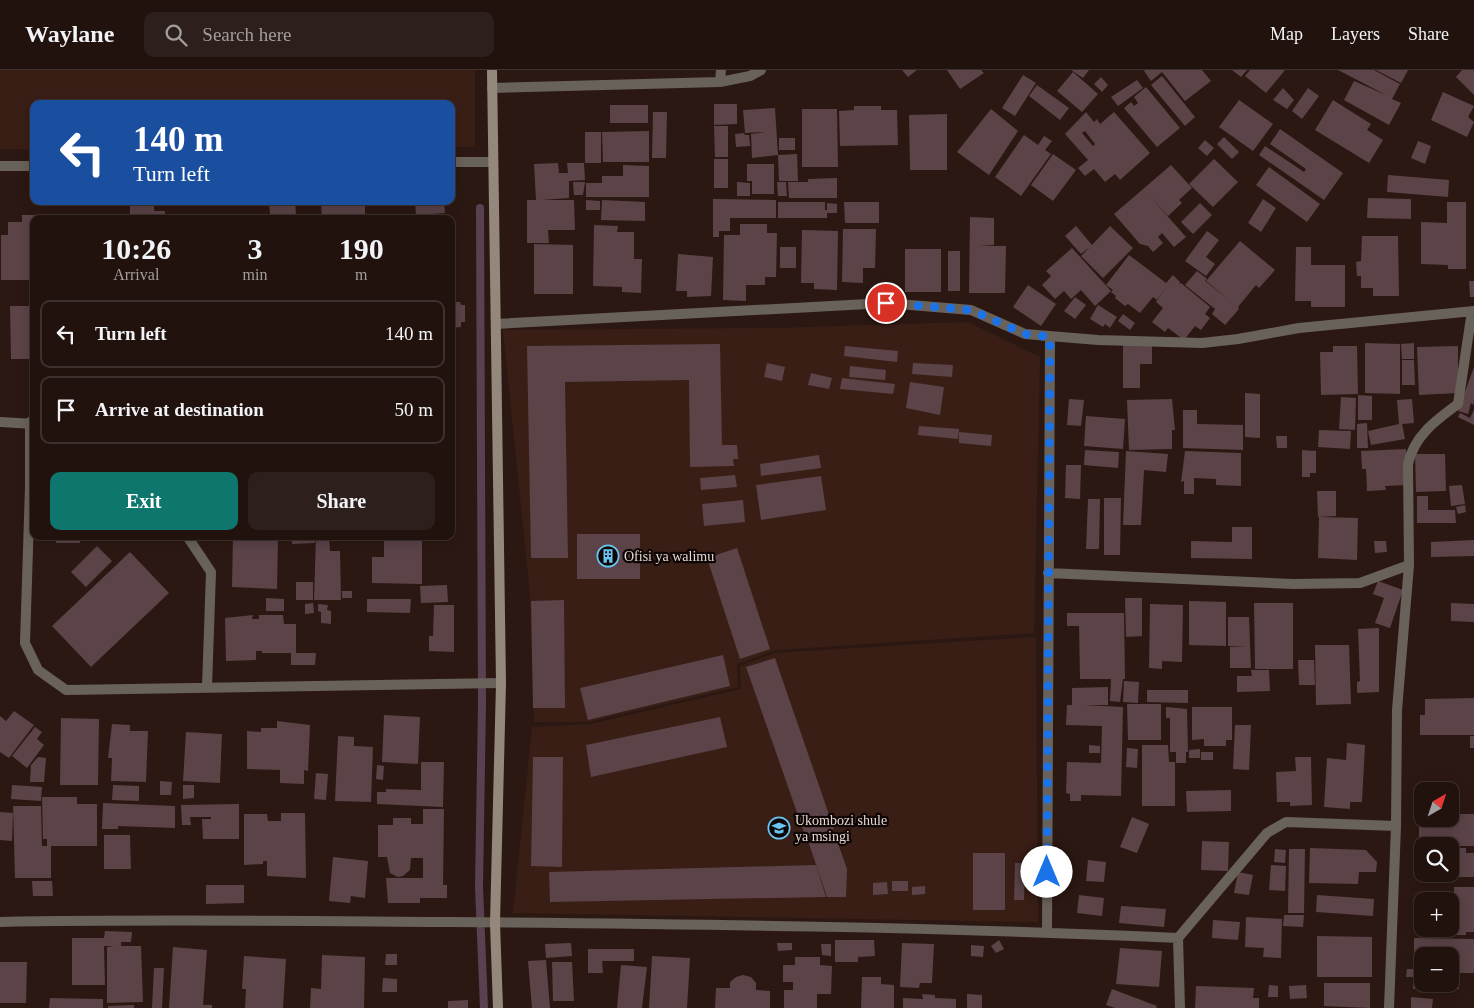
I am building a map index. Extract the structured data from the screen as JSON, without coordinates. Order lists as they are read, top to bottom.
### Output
{
  "places": {
    "building": ["Ofisi ya walimu"],
    "school or university": ["Ukombozi shule ya msingi"]
  },
  "north": "top right",
  "page": {
    "header": "Waylane",
    "search": "Search here",
    "nav": ["Map", "Layers", "Share"],
    "turn": ["140 m", "Turn left"],
    "eta": [
      "10:26",
      "Arrival",
      "3",
      "min",
      "190",
      "m"
    ],
    "list": [
      {
        "name": "Turn left",
        "value": "140 m"
      },
      {
        "name": "Arrive at destination",
        "value": "50 m"
      }
    ],
    "buttons": ["Exit", "Share"],
    "map_buttons": ["+", "−"]
  }
}
